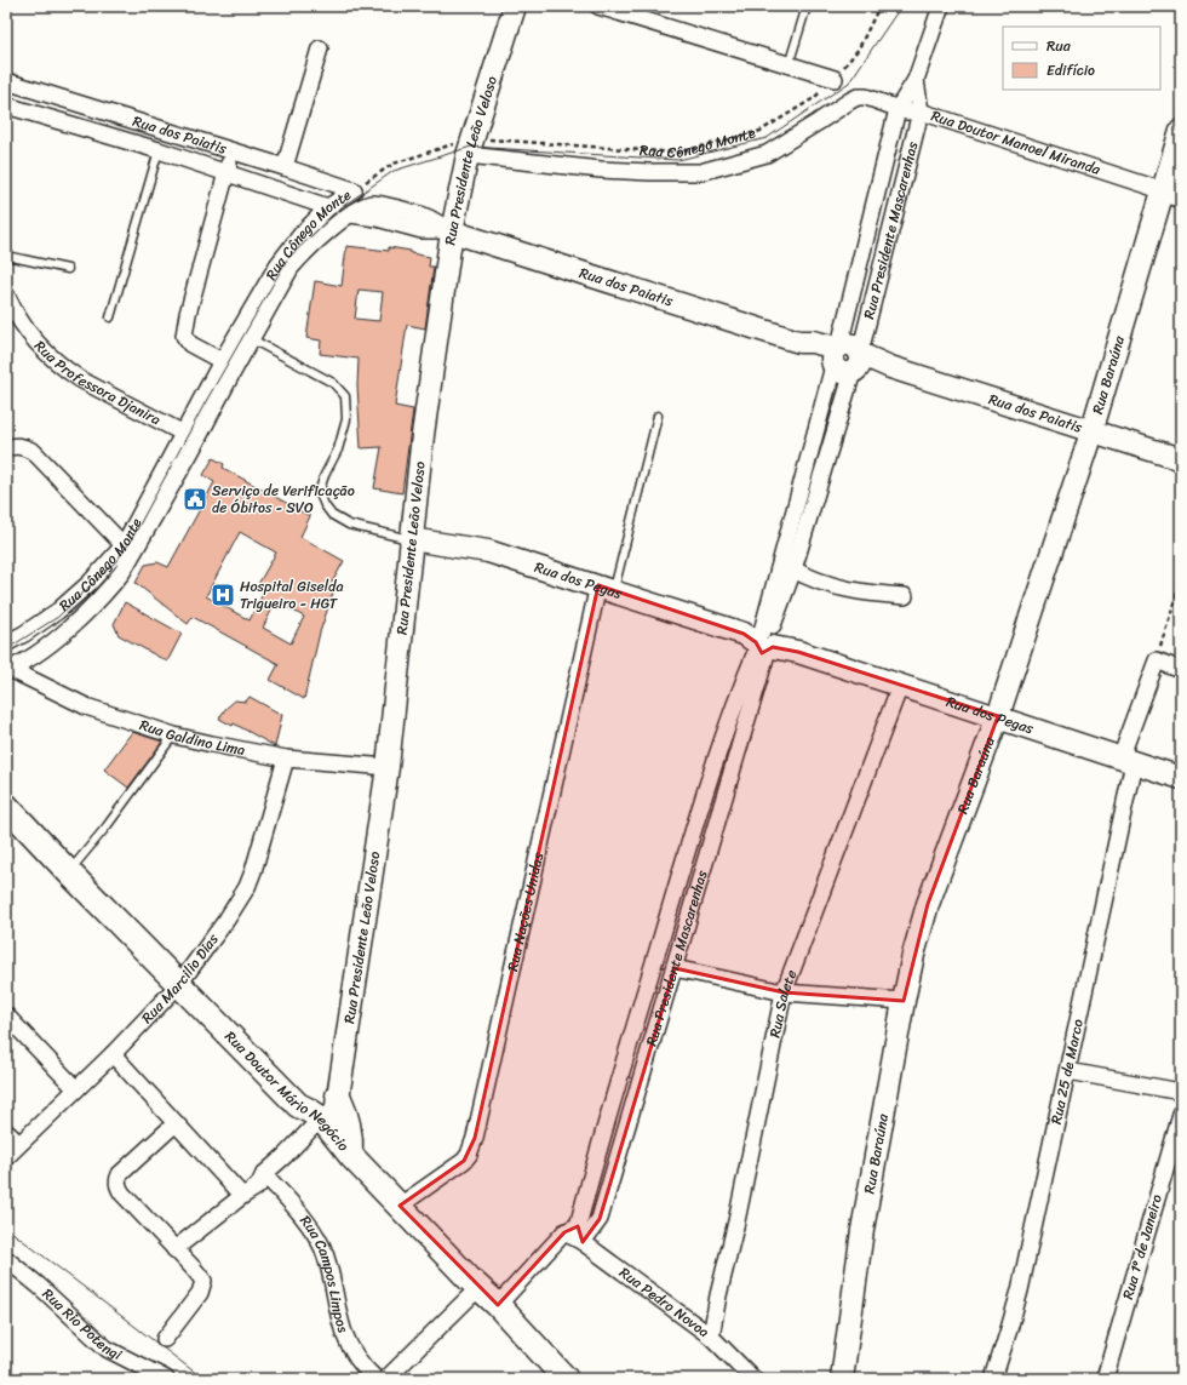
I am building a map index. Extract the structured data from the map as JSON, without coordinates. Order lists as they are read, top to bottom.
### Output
{
  "streets": {
    "main road": [
      "Rua dos Paiatis",
      "Rua Presidente Leão Veloso",
      "Rua Baraúna",
      "Rua dos Pegas",
      "Rua Doutor Mário Negócio"
    ],
    "street": [
      "Rua Cônego Monte",
      "Rua Doutor Manoel Miranda",
      "Rua Presidente Mascarenhas",
      "Rua Professora Djanira",
      "Rua Galdino Lima",
      "Rua Nações Unidas",
      "Rua Marcilio Dias",
      "Rua Salete",
      "Rua 25 de Marco",
      "Rua 1º de Janeiro",
      "Rua Campos Limpos",
      "Rua Pedro Novoa",
      "Rua Rio Potengi"
    ]
  },
  "crossings": [
    ["Rua dos Paiatis", "Rua Cônego Monte"],
    ["Rua dos Paiatis", "Rua Presidente Leão Veloso"],
    ["Rua dos Paiatis", "Rua Presidente Mascarenhas"],
    ["Rua dos Paiatis", "Rua Baraúna"],
    ["Rua Cônego Monte", "Rua Doutor Manoel Miranda"],
    ["Rua Cônego Monte", "Rua Presidente Leão Veloso"],
    ["Rua Cônego Monte", "Rua Professora Djanira"],
    ["Rua Cônego Monte", "Rua Galdino Lima"],
    ["Rua Doutor Manoel Miranda", "Rua Presidente Mascarenhas"],
    ["Rua Doutor Manoel Miranda", "Rua Baraúna"],
    ["Rua Presidente Leão Veloso", "Rua dos Pegas"],
    ["Rua Presidente Leão Veloso", "Rua Galdino Lima"],
    ["Rua Presidente Leão Veloso", "Rua Doutor Mário Negócio"],
    ["Rua Presidente Mascarenhas", "Rua dos Pegas"],
    ["Rua Presidente Mascarenhas", "Rua Doutor Mário Negócio"],
    ["Rua Presidente Mascarenhas", "Rua Pedro Novoa"],
    ["Rua Baraúna", "Rua dos Pegas"],
    ["Rua dos Pegas", "Rua Nações Unidas"],
    ["Rua dos Pegas", "Rua Salete"],
    ["Rua dos Pegas", "Rua 25 de Marco"],
    ["Rua Galdino Lima", "Rua Marcilio Dias"],
    ["Rua Nações Unidas", "Rua Doutor Mário Negócio"],
    ["Rua Marcilio Dias", "Rua Doutor Mário Negócio"],
    ["Rua Salete", "Rua Pedro Novoa"]
  ],
  "places": {
    "public building": ["Serviço de Verificação de Óbitos - SVO"],
    "hospital": ["Hospital Giselda Trigueiro - HGT"]
  },
  "legend": ["Rua", "Edifício"]
}
